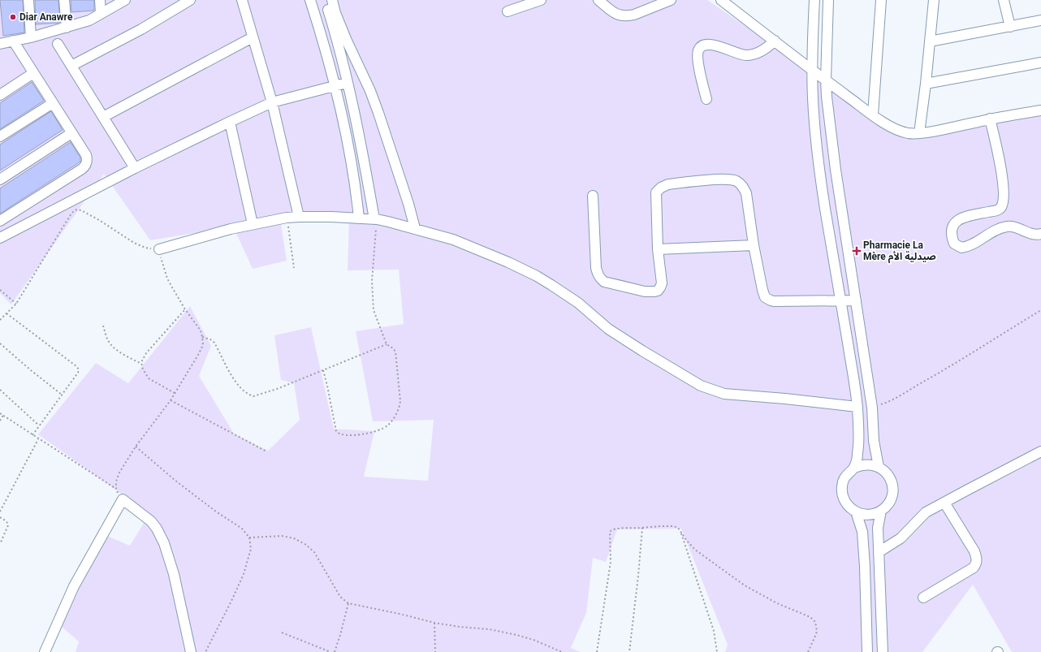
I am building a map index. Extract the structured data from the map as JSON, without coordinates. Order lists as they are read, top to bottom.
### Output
{
  "places": {
    "other": ["Diar Anawre"],
    "health": ["Pharmacie La Mère صيدلية الأم"]
  }
}
